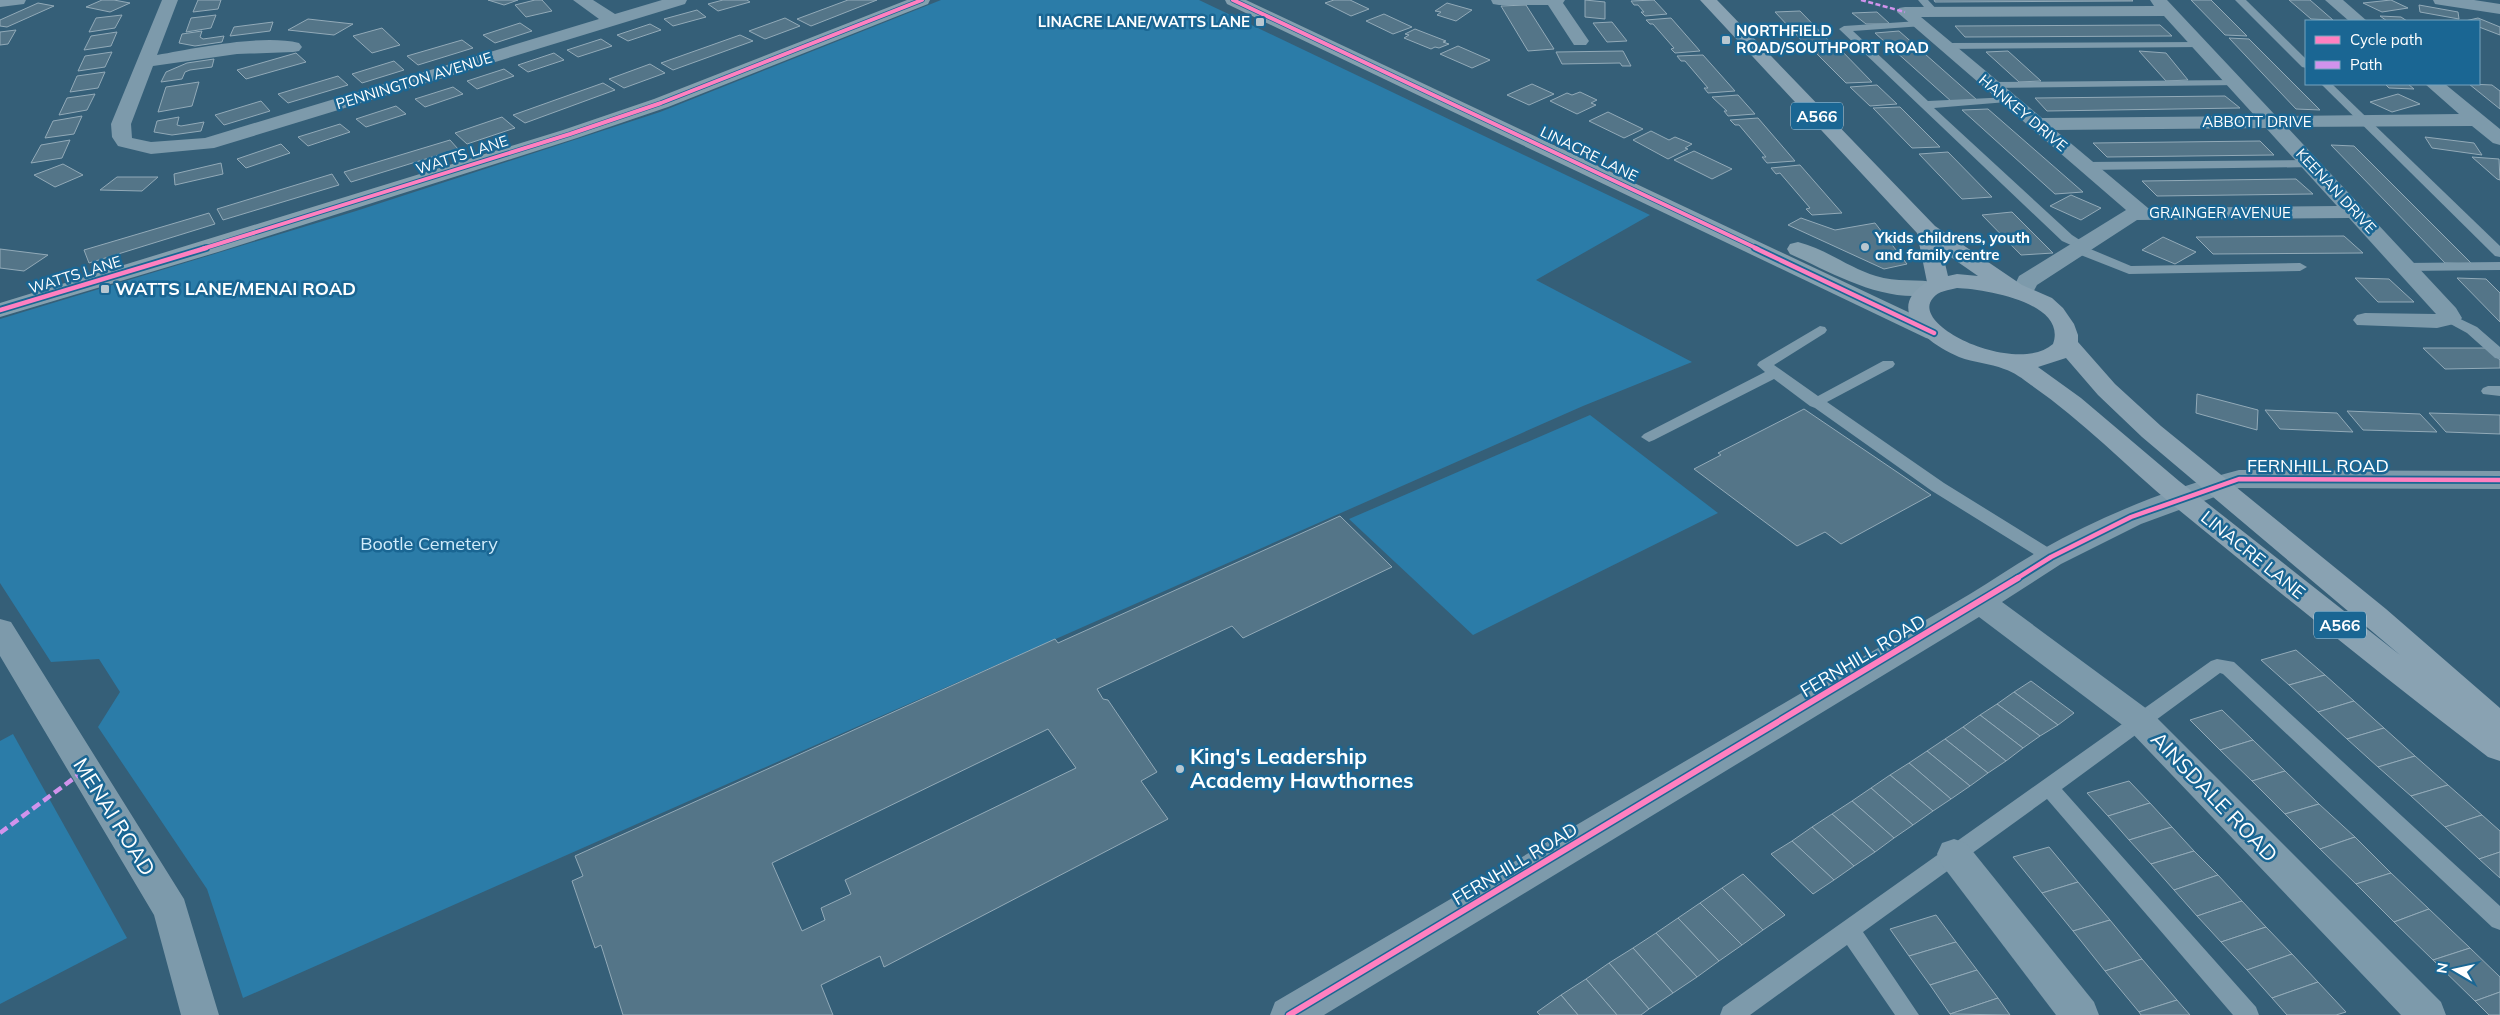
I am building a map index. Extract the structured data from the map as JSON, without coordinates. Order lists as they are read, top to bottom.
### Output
{
  "streets": {
    "main road": ["A566", "LINACRE LANE"],
    "street": [
      "PENNINGTON AVENUE",
      "HANKEY DRIVE",
      "ABBOTT DRIVE",
      "WATTS LANE",
      "KEENAN DRIVE",
      "GRAINGER AVENUE",
      "FERNHILL ROAD",
      "AINSDALE ROAD",
      "MENAI ROAD"
    ]
  },
  "crossings": [
    ["HANKEY DRIVE", "ABBOTT DRIVE"],
    ["HANKEY DRIVE", "GRAINGER AVENUE"],
    ["A566", "GRAINGER AVENUE"],
    ["ABBOTT DRIVE", "KEENAN DRIVE"],
    ["LINACRE LANE", "FERNHILL ROAD"],
    ["KEENAN DRIVE", "GRAINGER AVENUE"],
    ["FERNHILL ROAD", "AINSDALE ROAD"]
  ],
  "parks": ["Bootle Cemetery"],
  "places": {
    "transit": ["LINACRE LANE/WATTS LANE", "NORTHFIELD ROAD/SOUTHPORT ROAD", "WATTS LANE/MENAI ROAD"],
    "other": ["Ykids childrens, youth and family centre", "King's Leadership Academy Hawthornes"]
  },
  "legend": ["Cycle path", "Path"],
  "north": "left"
}
